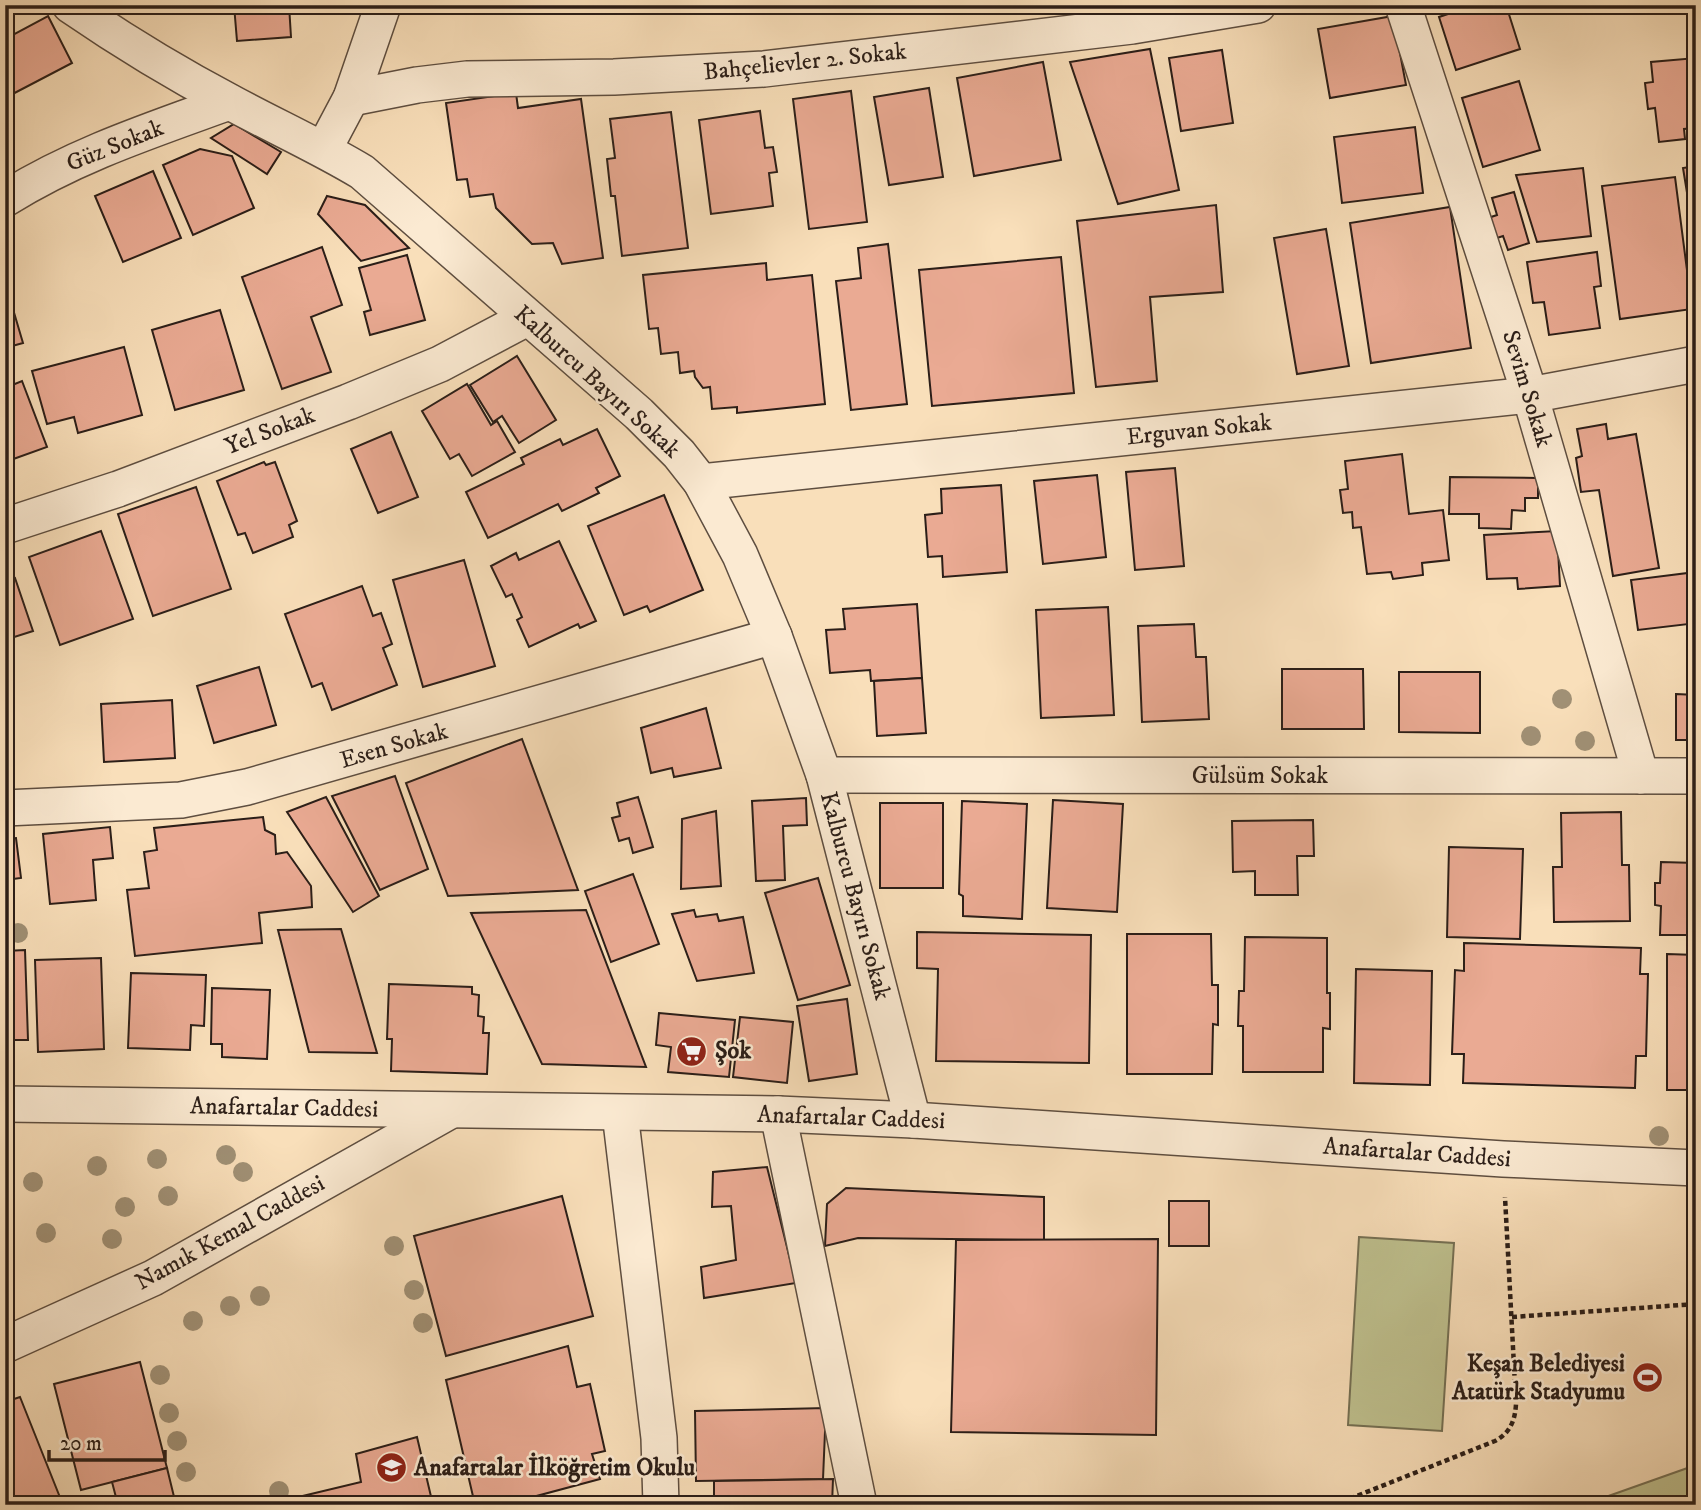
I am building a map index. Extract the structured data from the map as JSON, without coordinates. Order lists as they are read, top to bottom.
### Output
{
  "streets": {
    "street": [
      "Bahçelievler 2. Sokak",
      "Güz Sokak",
      "Kalburcu Bayırı Sokak",
      "Sevim Sokak",
      "Erguvan Sokak",
      "Yel Sokak",
      "Esen Sokak",
      "Gülsüm Sokak",
      "Anafartalar Caddesi",
      "Namık Kemal Caddesi"
    ]
  },
  "crossings": [
    ["Güz Sokak", "Kalburcu Bayırı Sokak"],
    ["Kalburcu Bayırı Sokak", "Erguvan Sokak"],
    ["Kalburcu Bayırı Sokak", "Yel Sokak"],
    ["Kalburcu Bayırı Sokak", "Esen Sokak"],
    ["Kalburcu Bayırı Sokak", "Gülsüm Sokak"],
    ["Kalburcu Bayırı Sokak", "Anafartalar Caddesi"],
    ["Sevim Sokak", "Erguvan Sokak"],
    ["Sevim Sokak", "Gülsüm Sokak"],
    ["Anafartalar Caddesi", "Namık Kemal Caddesi"]
  ],
  "places": {
    "supermarket": ["Şok"],
    "sports": ["Keşan Belediyesi Atatürk Stadyumu"],
    "school or university": ["Anafartalar İlköğretim Okulu"]
  },
  "scale_bar": "20 m"
}
